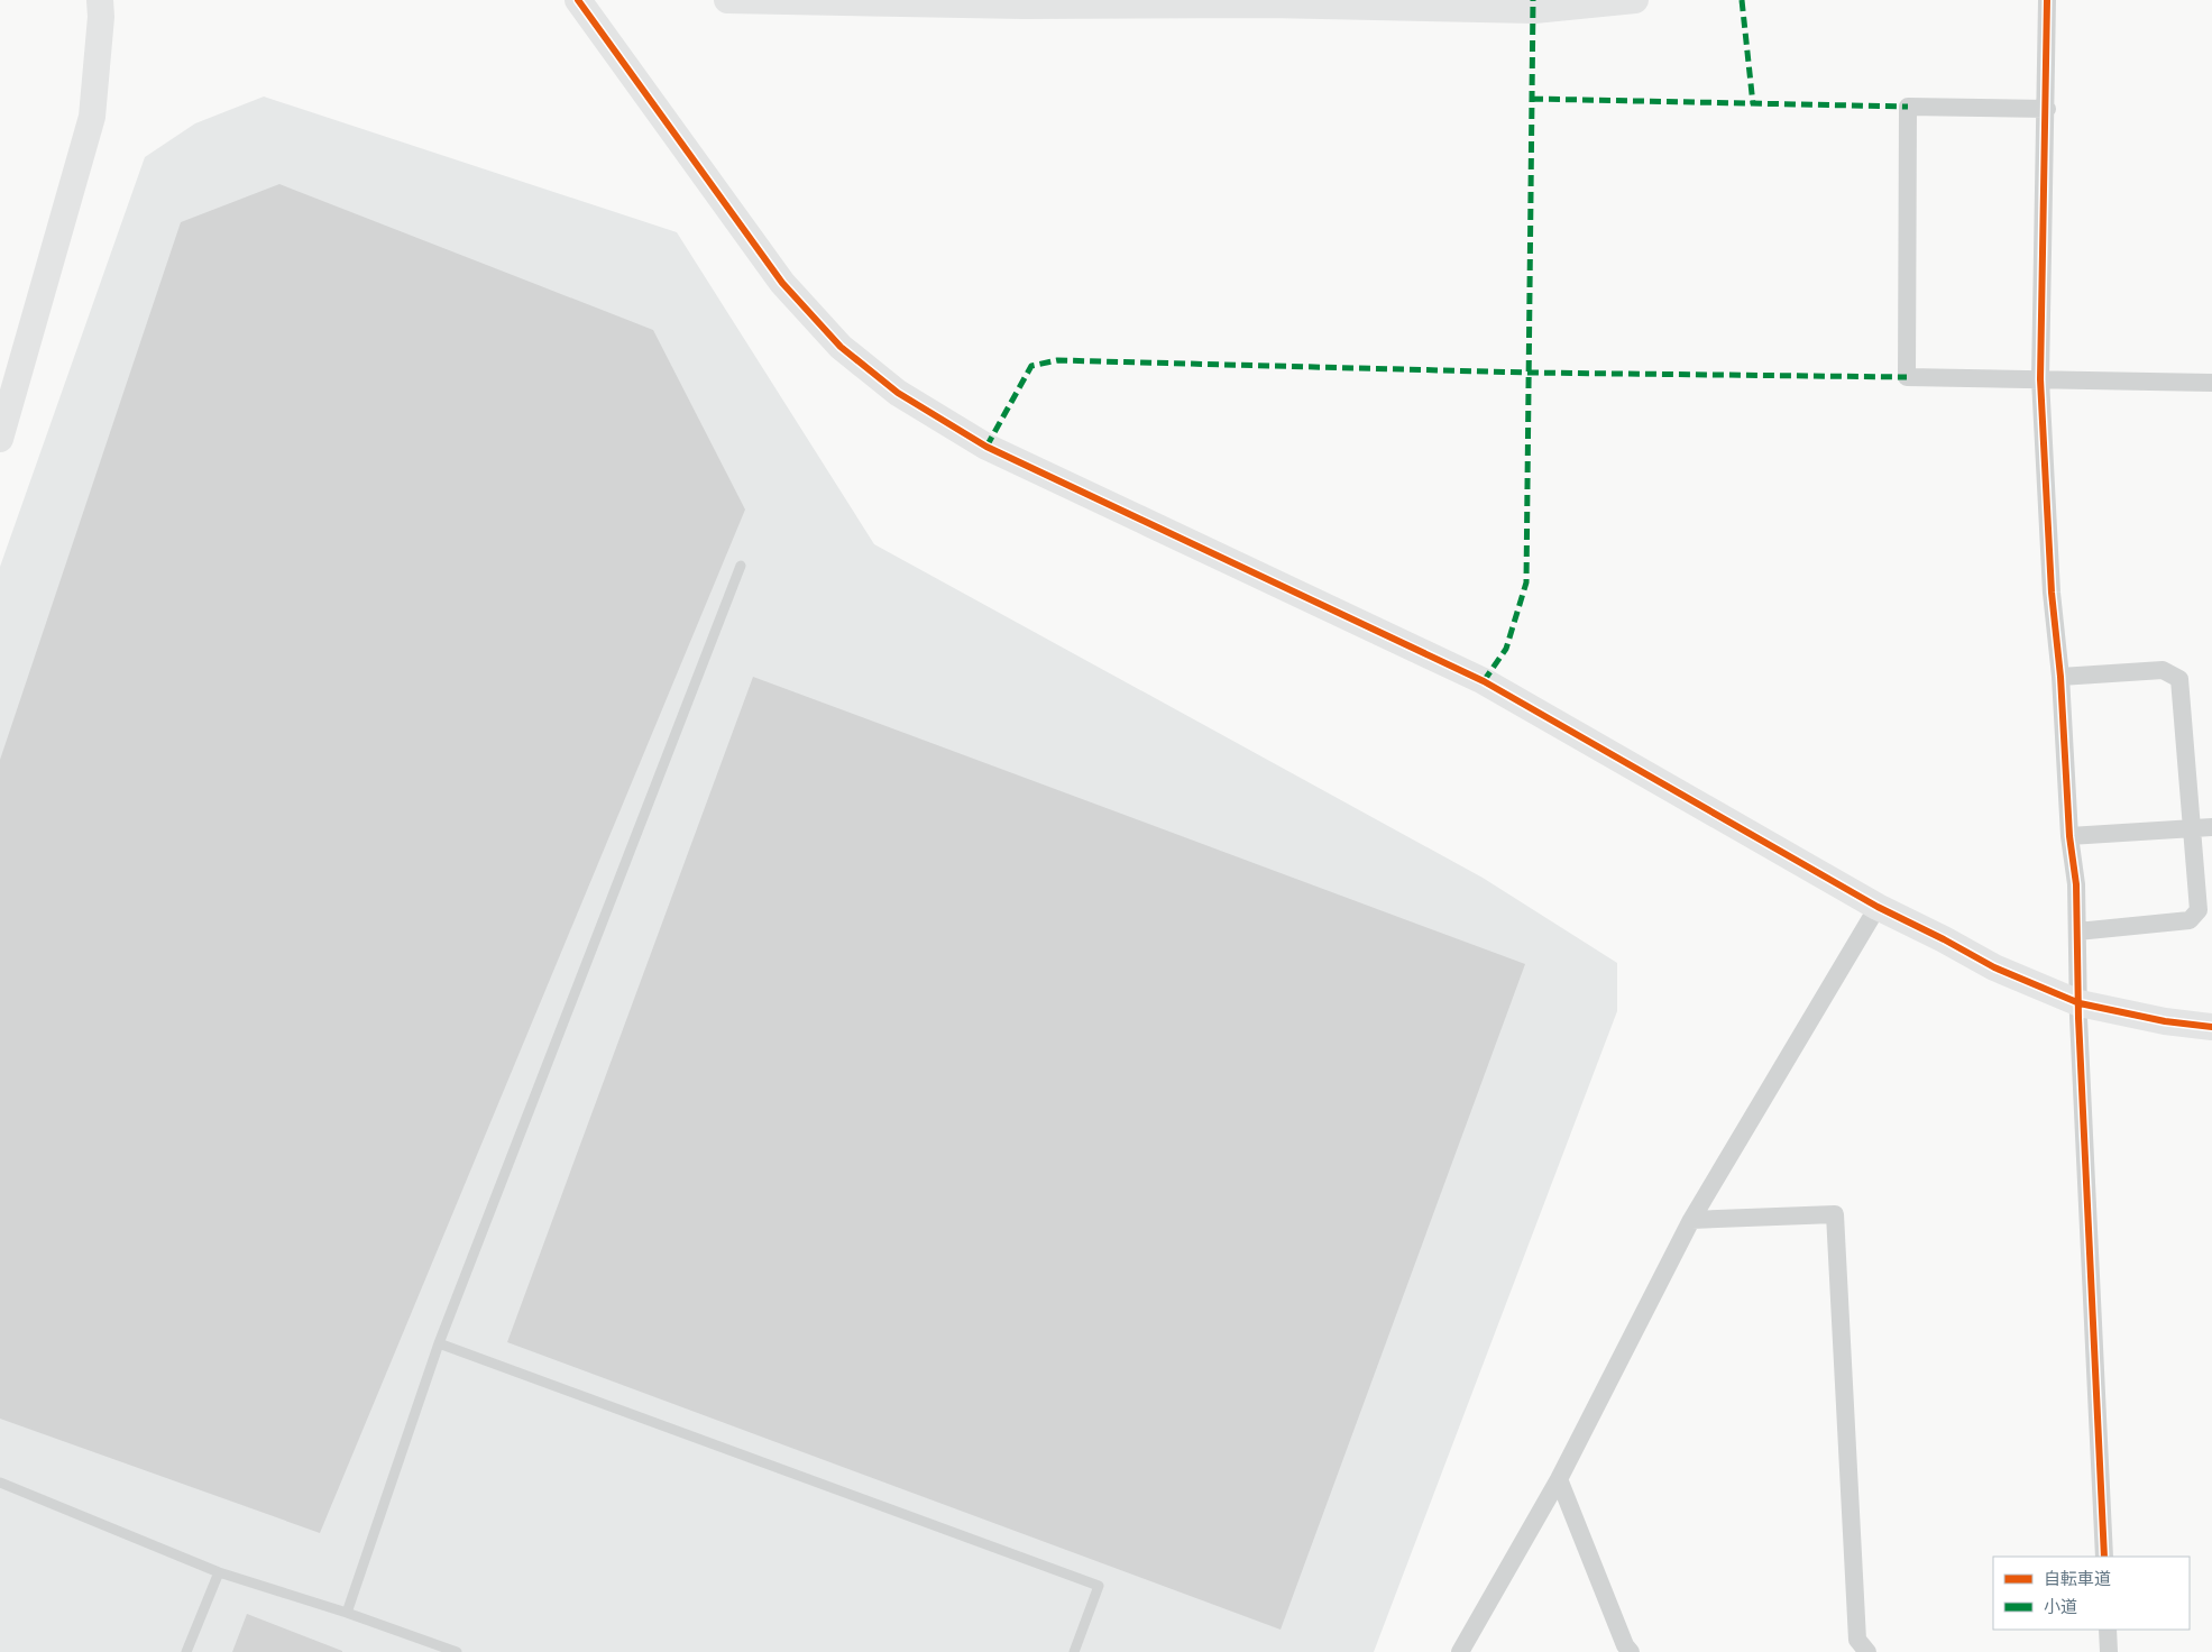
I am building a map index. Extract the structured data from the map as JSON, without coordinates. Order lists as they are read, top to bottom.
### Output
{
  "legend": ["自転車道", "小道"]
}
